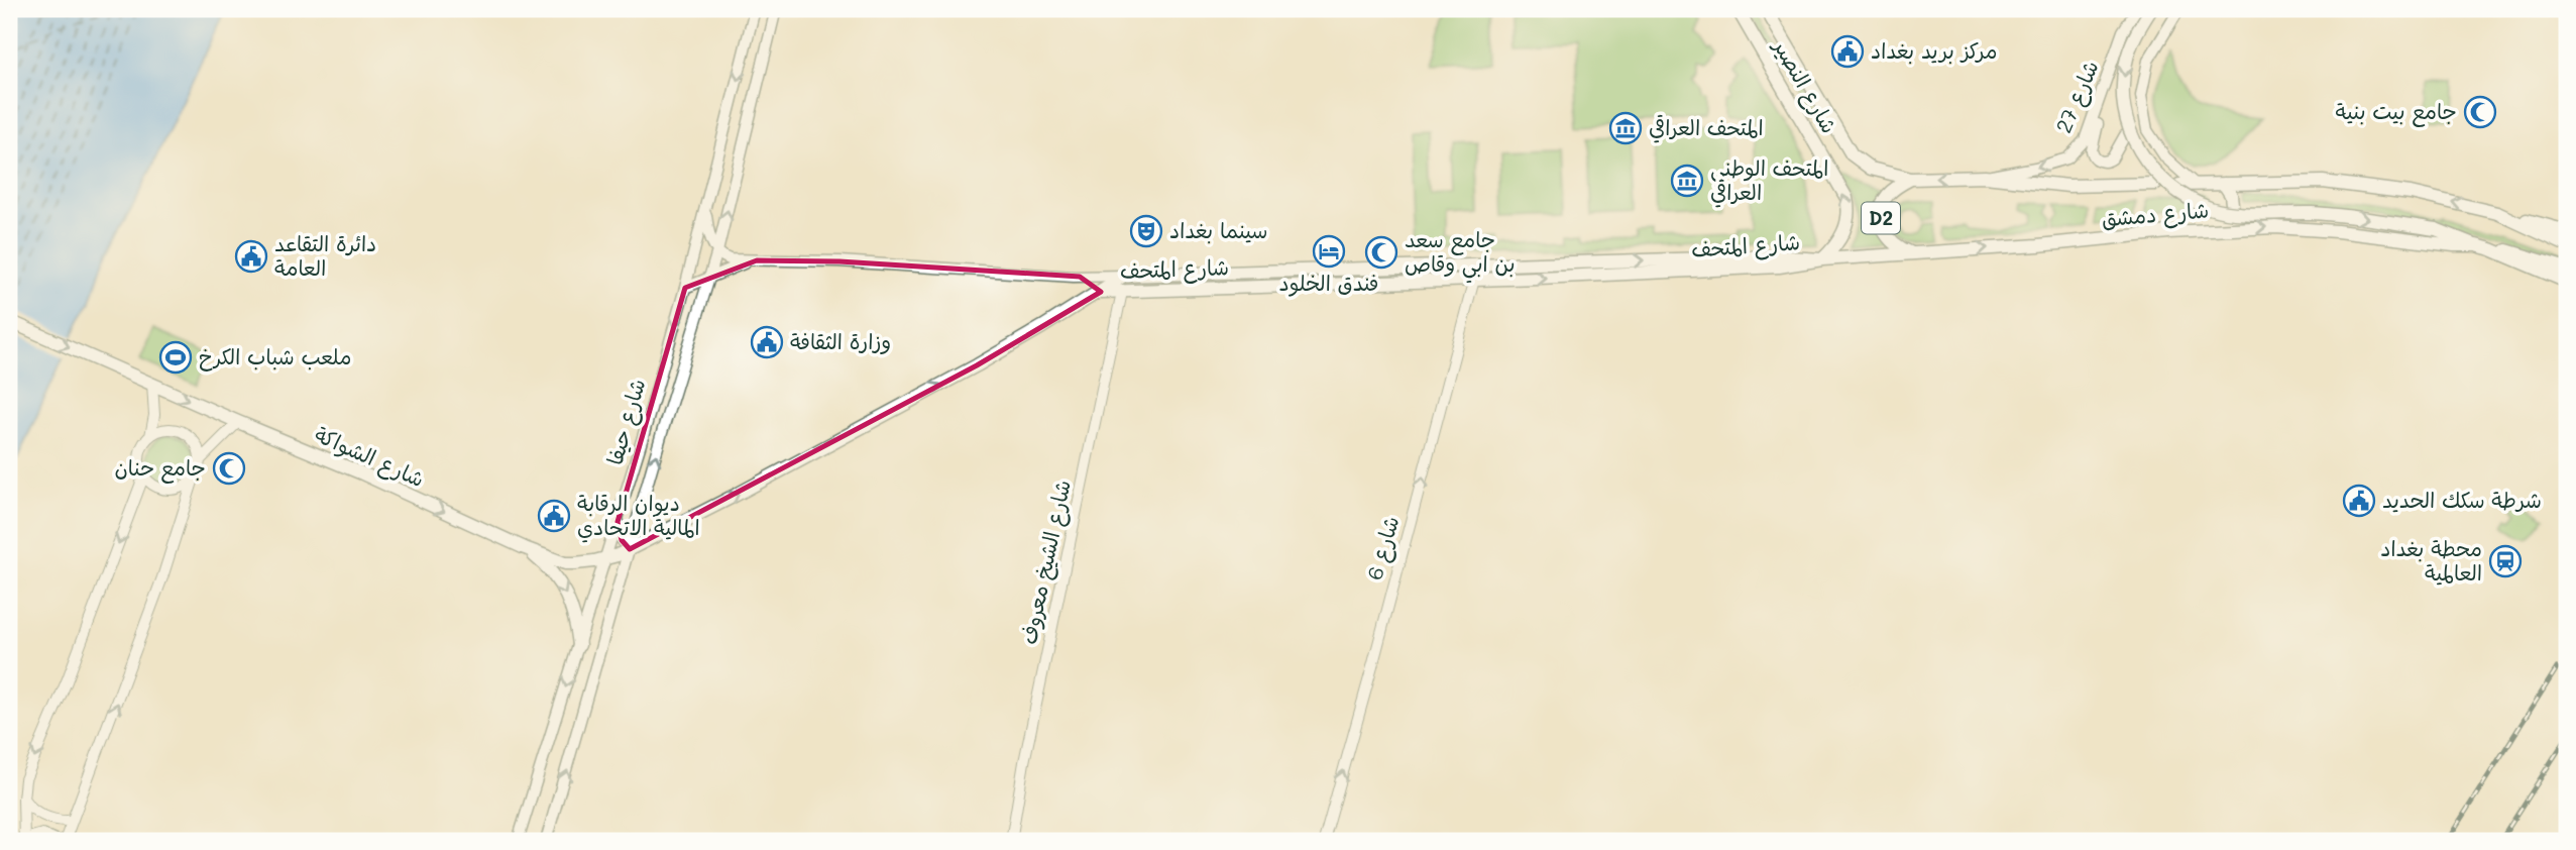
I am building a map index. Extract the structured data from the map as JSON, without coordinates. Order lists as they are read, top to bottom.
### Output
{
  "streets": {
    "main road": [
      "شارع النصیر",
      "شارع 27",
      "شارع دمشق",
      "D2",
      "شارع المتحف",
      "شارع حيفا",
      "شارع الشواكة"
    ],
    "street": ["شارع 6", "شارع الشيخ معروف"]
  },
  "crossings": [
    ["شارع النصیر", "شارع دمشق"],
    ["شارع النصیر", "D2"],
    ["شارع النصیر", "شارع المتحف"],
    ["شارع 27", "شارع دمشق"],
    ["شارع دمشق", "D2"],
    ["شارع دمشق", "شارع المتحف"],
    ["شارع المتحف", "شارع حيفا"],
    ["شارع المتحف", "شارع الشواكة"],
    ["شارع المتحف", "شارع 6"],
    ["شارع المتحف", "شارع الشيخ معروف"],
    ["شارع حيفا", "شارع الشواكة"]
  ],
  "one_way": [
    "شارع 27",
    "شارع المتحف",
    "شارع الشواكة",
    "شارع 6"
  ],
  "places": {
    "public building": [
      "مركز بريد بغداد",
      "دائرة التقاعد العامة",
      "وزارة الثقافة",
      "شرطة سكك الحديد",
      "ديوان الرقابة المالية الاتحادي"
    ],
    "mosque": ["جامع بيت بنية", "جامع سعد بن ابي وقاص", "جامع حنان"],
    "museum": ["المتحف العراقي", "المتحف الوطني العراقي"],
    "theatre": ["سينما بغداد"],
    "hotel": ["فندق الخلود"],
    "sports": ["ملعب شباب الكرخ"],
    "station": ["محطة بغداد العالمية"]
  }
}
